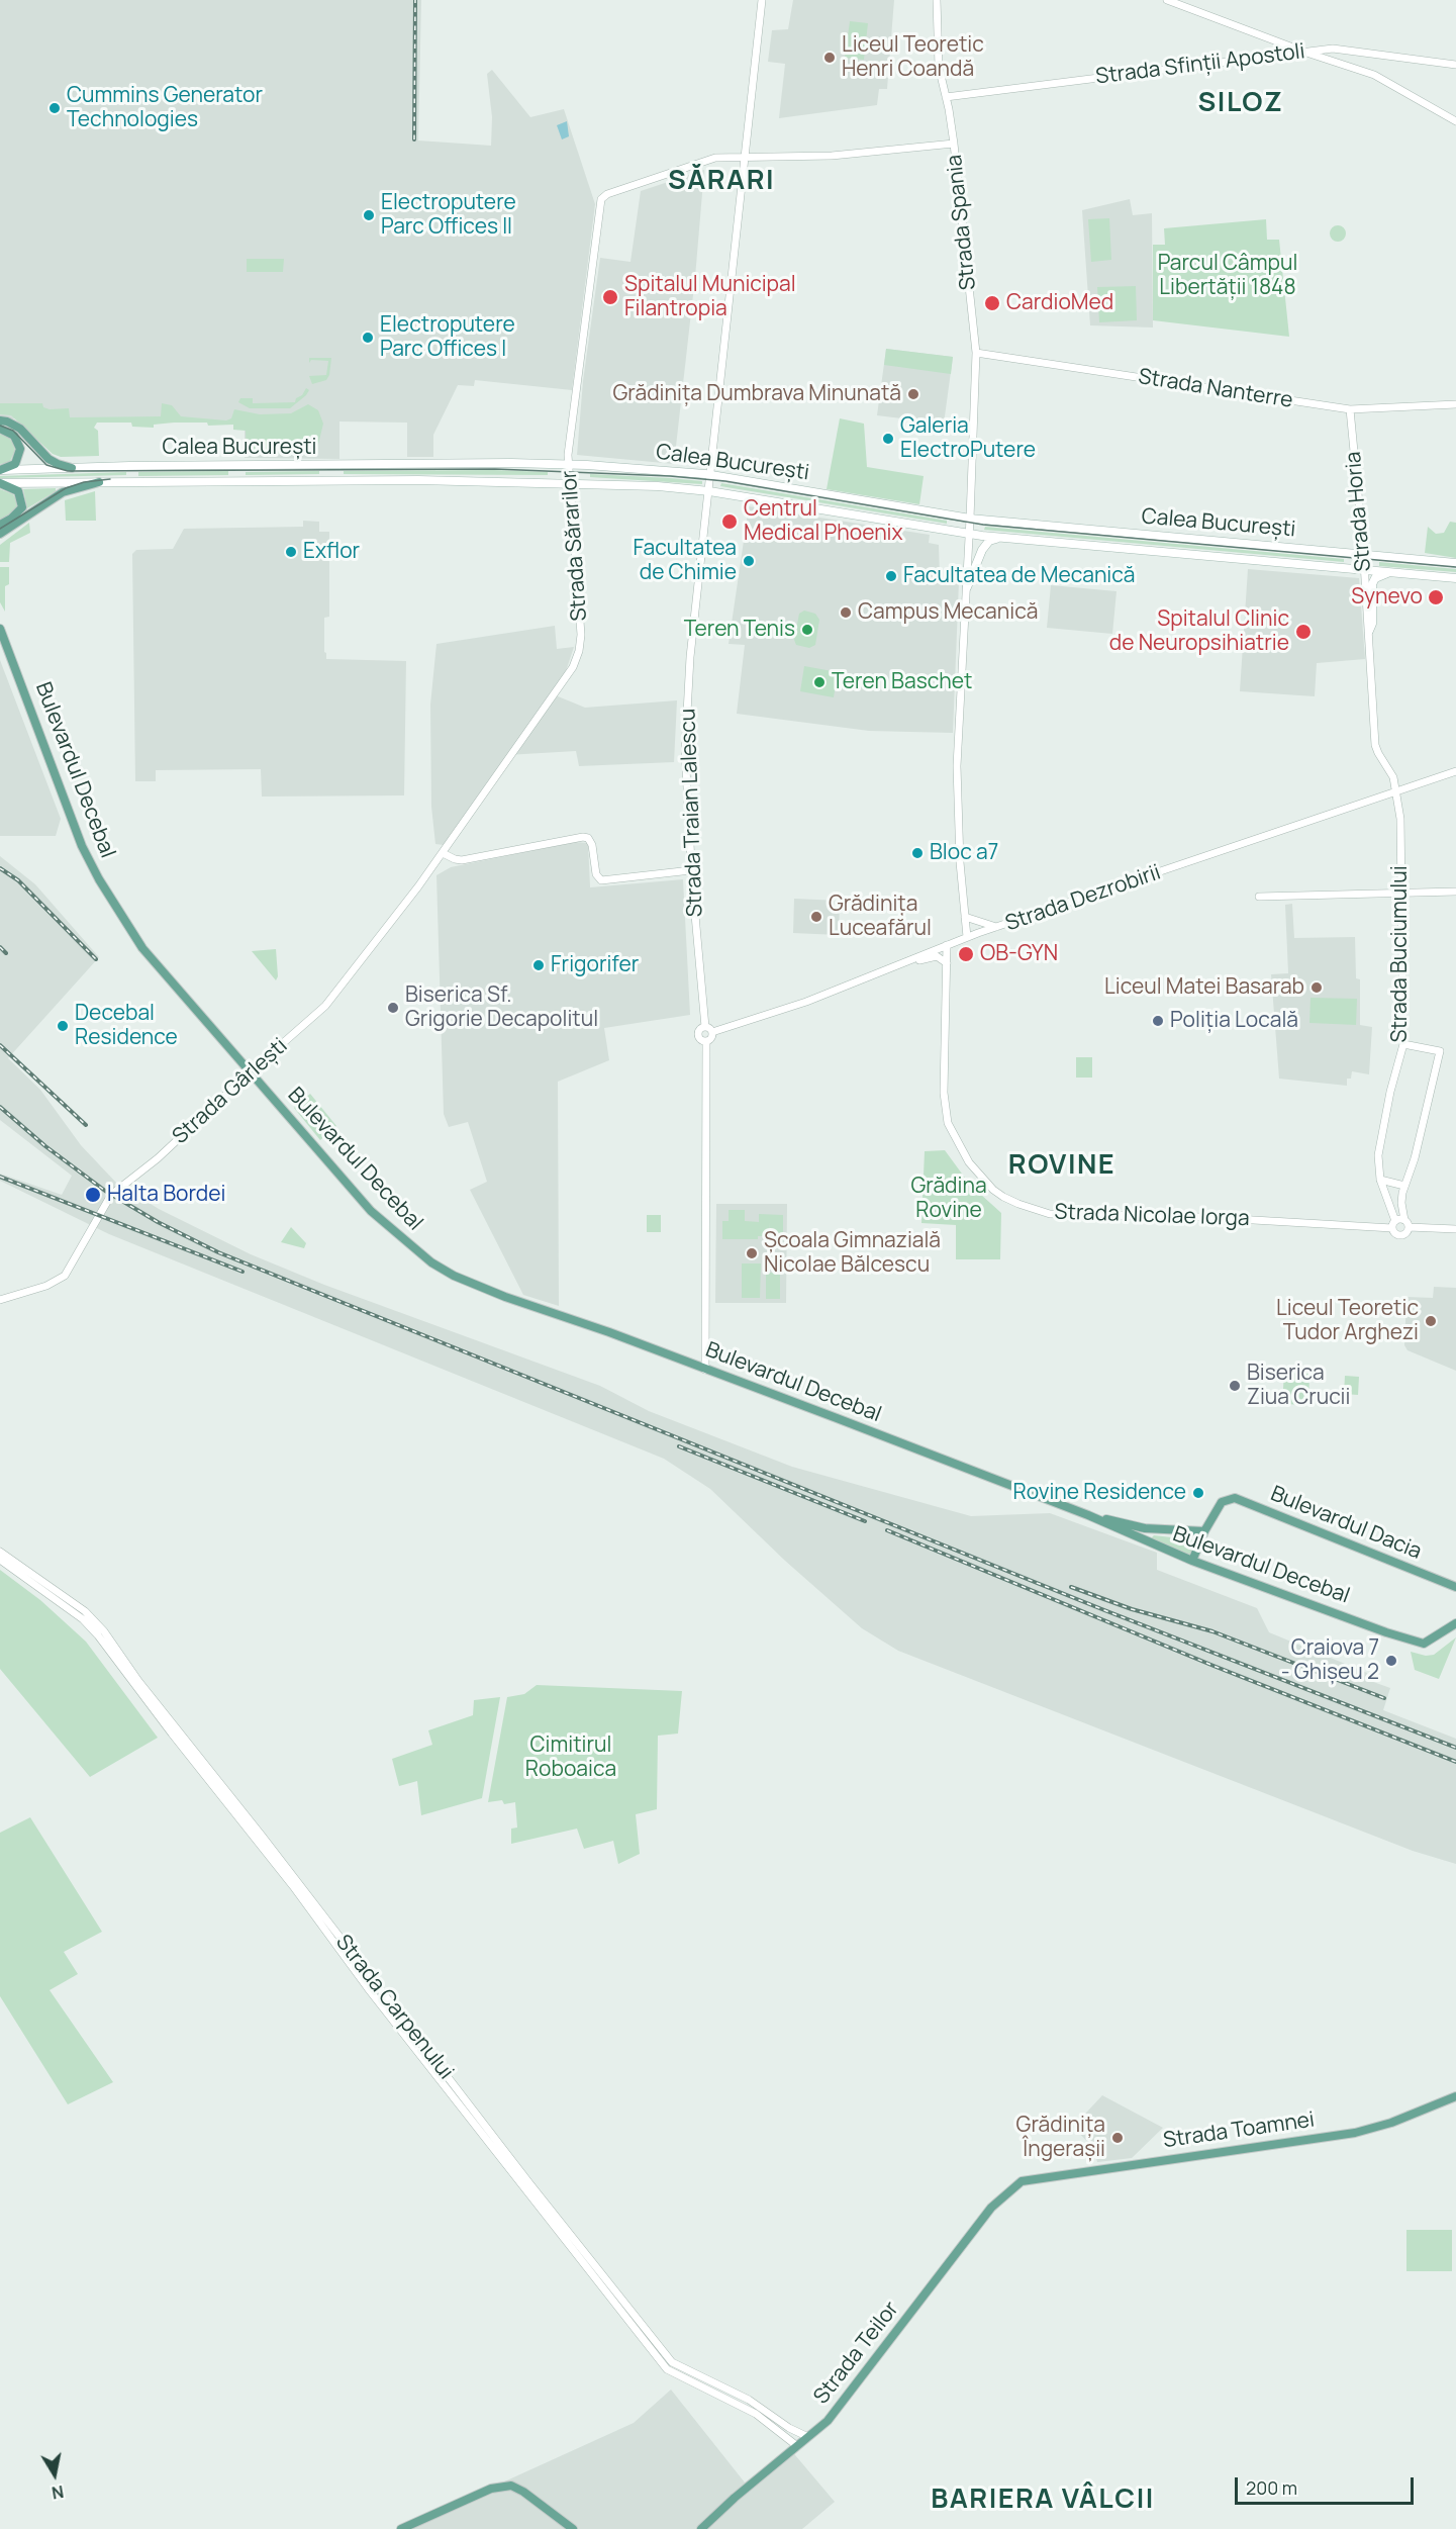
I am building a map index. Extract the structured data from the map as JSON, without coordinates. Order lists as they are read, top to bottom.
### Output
{
  "streets": {
    "main road": [
      "Calea București",
      "Bulevardul Decebal",
      "Bulevardul Dacia",
      "Strada Toamnei",
      "Strada Teilor"
    ],
    "street": [
      "Strada Sfinții Apostoli",
      "Strada Spania",
      "Strada Nanterre",
      "Strada Horia",
      "Strada Sărarilor",
      "Strada Traian Lalescu",
      "Strada Dezrobirii",
      "Strada Buciumului",
      "Strada Gârlești",
      "Strada Nicolae Iorga",
      "Strada Carpenului"
    ]
  },
  "crossings": [
    ["Strada Sfinții Apostoli", "Strada Spania"],
    ["Strada Spania", "Strada Nanterre"],
    ["Strada Spania", "Calea București"],
    ["Strada Spania", "Strada Dezrobirii"],
    ["Strada Nanterre", "Strada Horia"],
    ["Calea București", "Strada Horia"],
    ["Calea București", "Strada Sărarilor"],
    ["Calea București", "Strada Traian Lalescu"],
    ["Strada Horia", "Strada Dezrobirii"],
    ["Strada Horia", "Strada Buciumului"],
    ["Strada Sărarilor", "Strada Traian Lalescu"],
    ["Strada Sărarilor", "Strada Gârlești"],
    ["Bulevardul Decebal", "Strada Gârlești"],
    ["Bulevardul Decebal", "Bulevardul Dacia"],
    ["Strada Traian Lalescu", "Strada Dezrobirii"],
    ["Strada Dezrobirii", "Strada Buciumului"],
    ["Strada Dezrobirii", "Strada Nicolae Iorga"],
    ["Strada Buciumului", "Strada Nicolae Iorga"],
    ["Strada Carpenului", "Strada Teilor"],
    ["Strada Toamnei", "Strada Teilor"]
  ],
  "districts": [
    "SILOZ",
    "SĂRARI",
    "ROVINE",
    "BARIERA VÂLCII"
  ],
  "parks": ["Parcul Câmpul Libertății 1848", "Grădina Rovine", "Cimitirul Roboaica"],
  "places": [
    "Liceul Teoretic Henri Coandă",
    "Cummins Generator Technologies",
    "Electroputere Parc Offices II",
    "Spitalul Municipal Filantropia",
    "CardioMed",
    "Electroputere Parc Offices I",
    "Grădinița Dumbrava Minunată",
    "Galeria ElectroPutere",
    "Centrul Medical Phoenix",
    "Exflor",
    "Facultatea de Chimie",
    "Facultatea de Mecanică",
    "Synevo",
    "Campus Mecanică",
    "Teren Tenis",
    "Spitalul Clinic de Neuropsihiatrie",
    "Teren Baschet",
    "Bloc a7",
    "Grădinița Luceafărul",
    "OB-GYN",
    "Frigorifer",
    "Liceul Matei Basarab",
    "Biserica Sf. Grigorie Decapolitul",
    "Poliția Locală",
    "Decebal Residence",
    "Halta Bordei",
    "Școala Gimnazială Nicolae Bălcescu",
    "Liceul Teoretic Tudor Arghezi",
    "Biserica Ziua Crucii",
    "Rovine Residence",
    "Craiova 7 - Ghișeu 2",
    "Grădinița Îngerașii"
  ],
  "scale_bar": "200 m",
  "north": "bottom"
}
